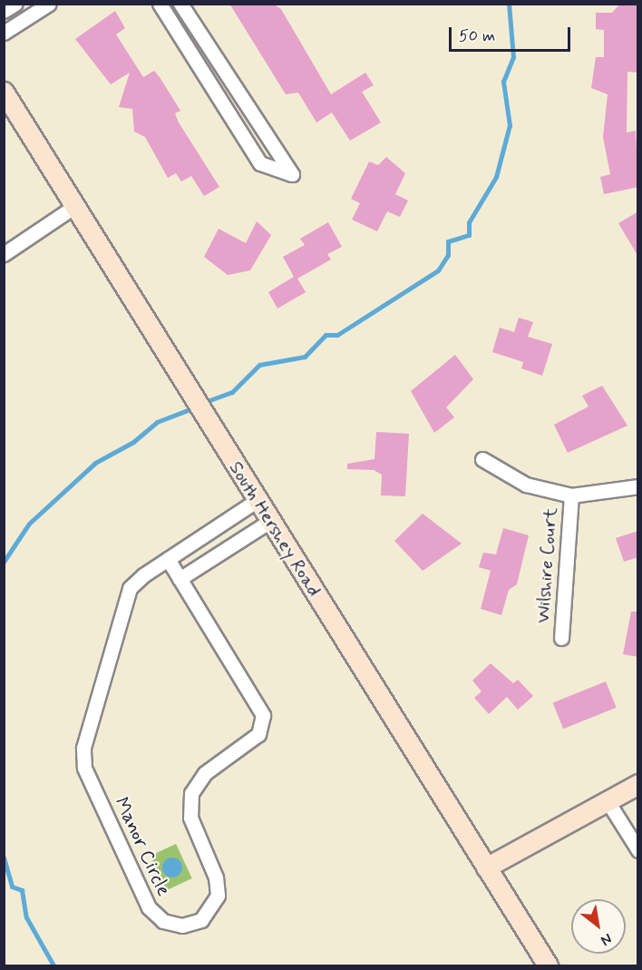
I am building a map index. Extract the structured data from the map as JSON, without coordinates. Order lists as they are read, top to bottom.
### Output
{
  "streets": {
    "main road": ["South Hershey Road"],
    "street": ["Wilshire Court", "Manor Circle"]
  },
  "crossings": [
    ["South Hershey Road", "Manor Circle"]
  ],
  "scale_bar": "50 m",
  "north": "bottom right"
}
